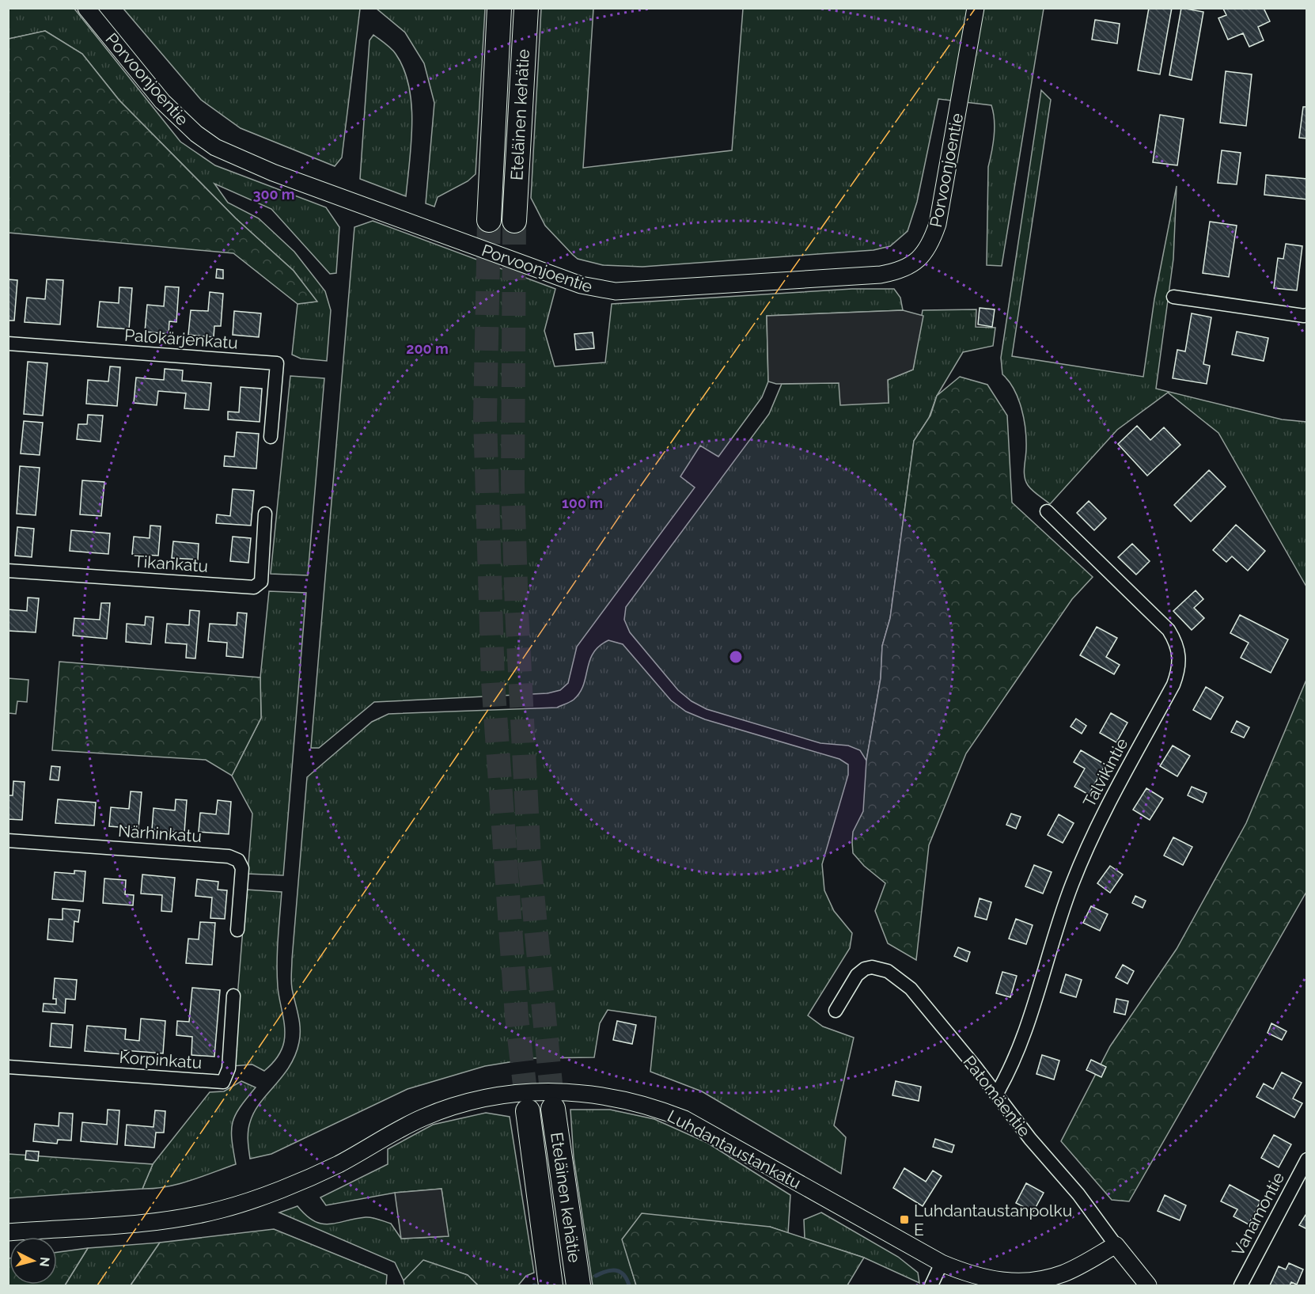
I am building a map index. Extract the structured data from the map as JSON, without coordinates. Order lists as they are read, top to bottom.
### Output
{
  "streets": {
    "highway": ["Eteläinen kehätie"],
    "street": [
      "Porvoonjoentie",
      "Palokärjenkatu",
      "Tikankatu",
      "Talvikintie",
      "Närhinkatu",
      "Korpinkatu",
      "Patomäentie",
      "Luhdantaustankatu",
      "Vanamontie"
    ]
  },
  "crossings": [
    ["Talvikintie", "Patomäentie"],
    ["Patomäentie", "Luhdantaustankatu"]
  ],
  "places": {
    "transit": ["Luhdantaustanpolku E"]
  },
  "north": "right",
  "rings": ["300 m", "200 m", "100 m"]
}
